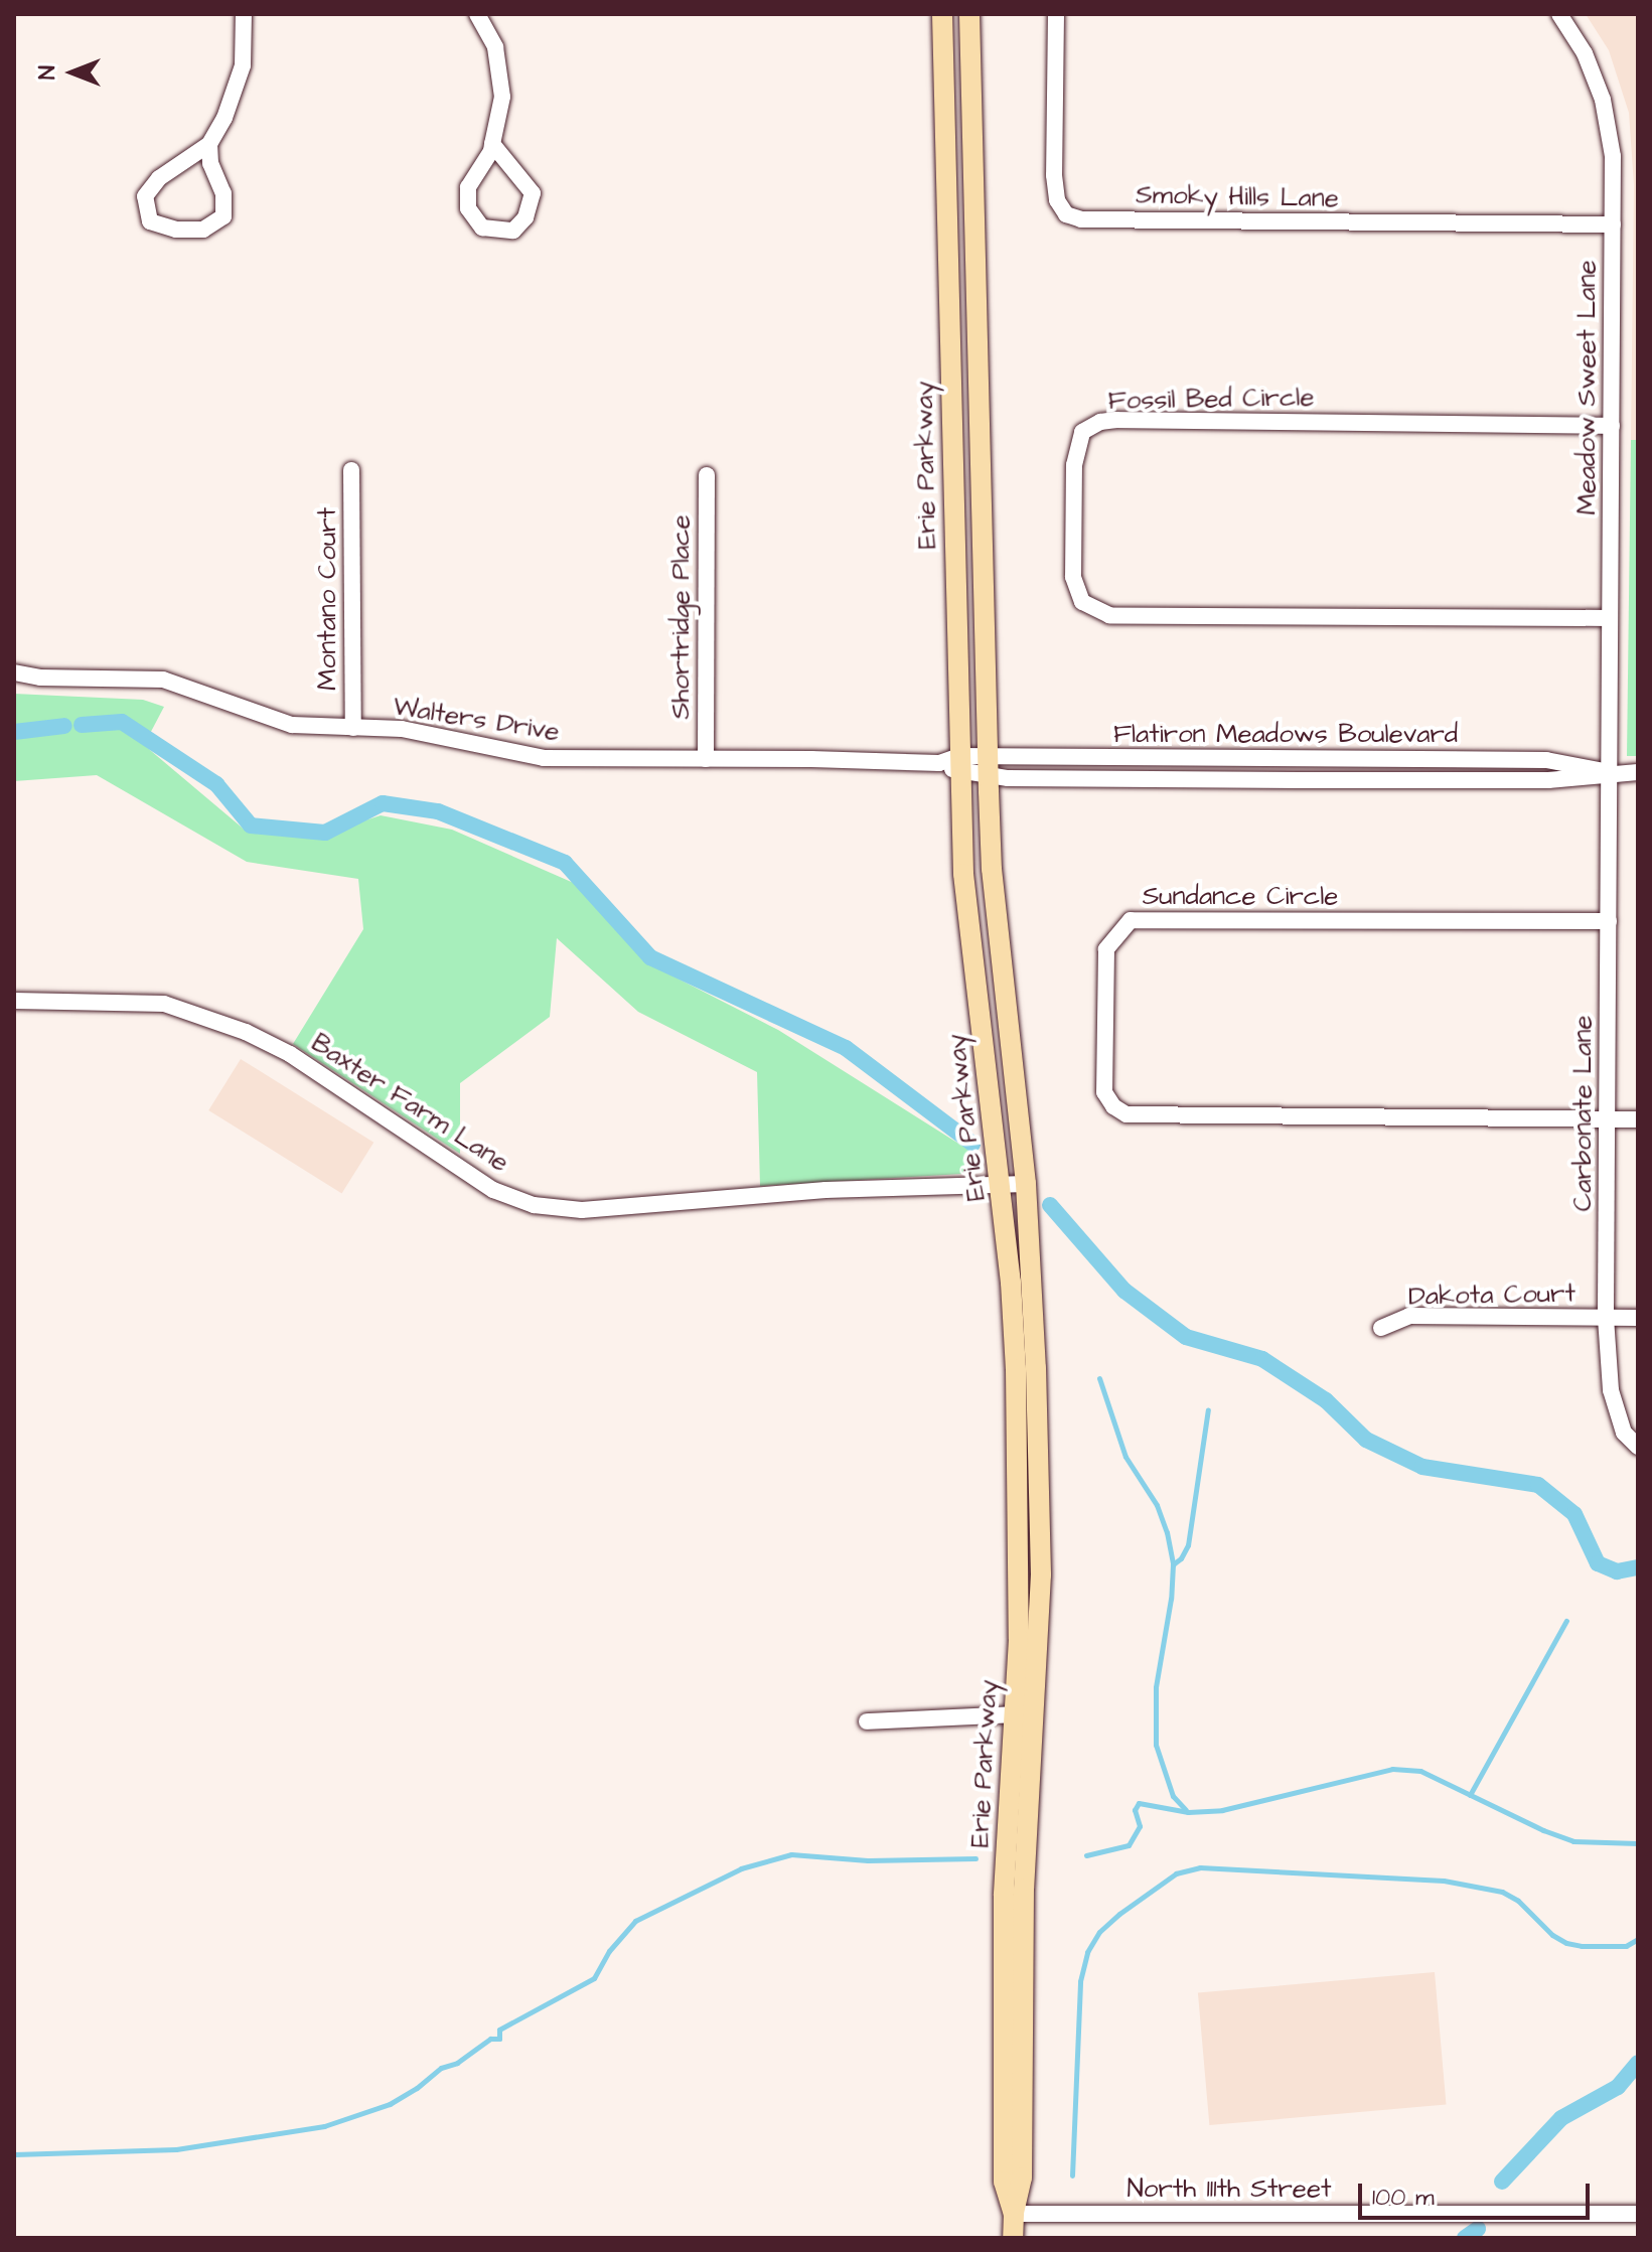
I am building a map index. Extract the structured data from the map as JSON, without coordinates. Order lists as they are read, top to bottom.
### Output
{
  "streets": {
    "main road": ["Erie Parkway"],
    "street": [
      "Smoky Hills Lane",
      "Meadow Sweet Lane",
      "Fossil Bed Circle",
      "Montano Court",
      "Shortridge Place",
      "Walters Drive",
      "Flatiron Meadows Boulevard",
      "Sundance Circle",
      "Baxter Farm Lane",
      "Carbonate Lane",
      "Dakota Court",
      "North 111th Street"
    ]
  },
  "crossings": [
    ["Smoky Hills Lane", "Meadow Sweet Lane"],
    ["Meadow Sweet Lane", "Fossil Bed Circle"],
    ["Meadow Sweet Lane", "Flatiron Meadows Boulevard"],
    ["Meadow Sweet Lane", "Carbonate Lane"],
    ["Erie Parkway", "Walters Drive"],
    ["Erie Parkway", "Flatiron Meadows Boulevard"],
    ["Erie Parkway", "Baxter Farm Lane"],
    ["Erie Parkway", "North 111th Street"],
    ["Montano Court", "Walters Drive"],
    ["Shortridge Place", "Walters Drive"],
    ["Walters Drive", "Flatiron Meadows Boulevard"],
    ["Flatiron Meadows Boulevard", "Carbonate Lane"],
    ["Sundance Circle", "Carbonate Lane"],
    ["Carbonate Lane", "Dakota Court"]
  ],
  "scale_bar": "100 m",
  "north": "left"
}
